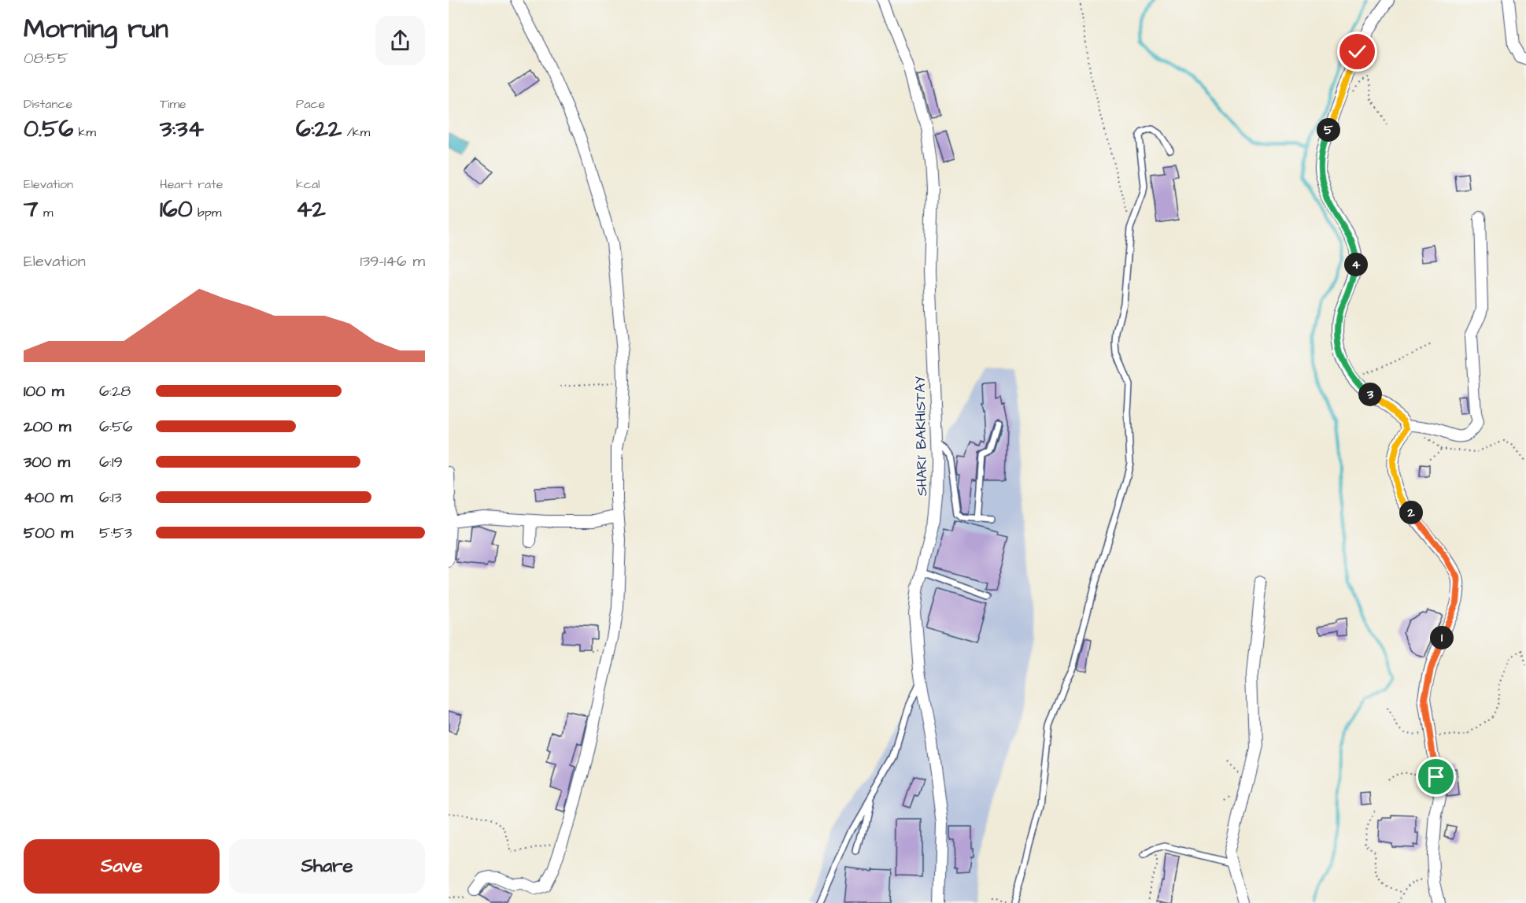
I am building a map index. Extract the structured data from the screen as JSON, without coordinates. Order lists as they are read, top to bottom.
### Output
{
  "streets": {
    "street": ["SHARI' BAKHISTAY"]
  },
  "page": {
    "heading": ["Morning run", "08:55"],
    "stats": [
      ["Distance", "0.56 km"],
      ["Time", "3:34"],
      ["Pace", "6:22 /km"],
      ["Elevation", "7 m"],
      ["Heart rate", "160 bpm"],
      ["kcal", "42"]
    ],
    "pins": [
      "5",
      "4",
      "3",
      "2",
      "1"
    ],
    "chart": ["Elevation", "139–146 m"],
    "list": [
      {
        "name": "100 m",
        "note": "6:28"
      },
      {
        "name": "200 m",
        "note": "6:56"
      },
      {
        "name": "300 m",
        "note": "6:19"
      },
      {
        "name": "400 m",
        "note": "6:13"
      },
      {
        "name": "500 m",
        "note": "5:53"
      }
    ],
    "buttons": ["Save", "Share"]
  }
}
